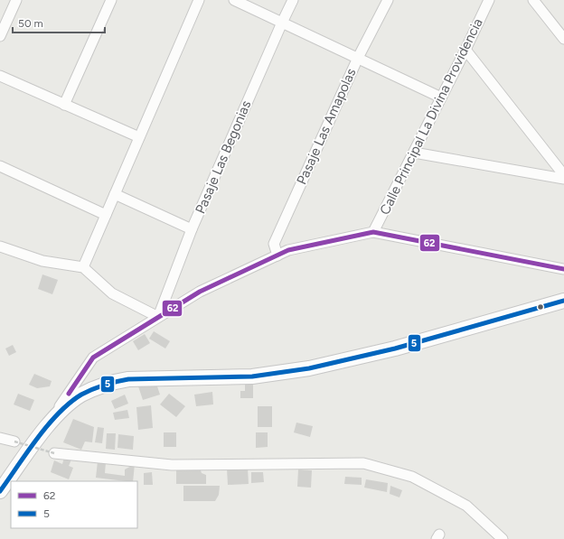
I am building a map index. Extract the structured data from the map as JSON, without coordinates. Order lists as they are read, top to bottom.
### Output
{
  "streets": {
    "street": ["Calle Principal La Divina Providencia", "Pasaje Las Amapolas", "Pasaje Las Begonias"]
  },
  "lines": ["transit line 62", "transit line 5"],
  "legend": ["62", "5"],
  "scale_bar": "50 m"
}
